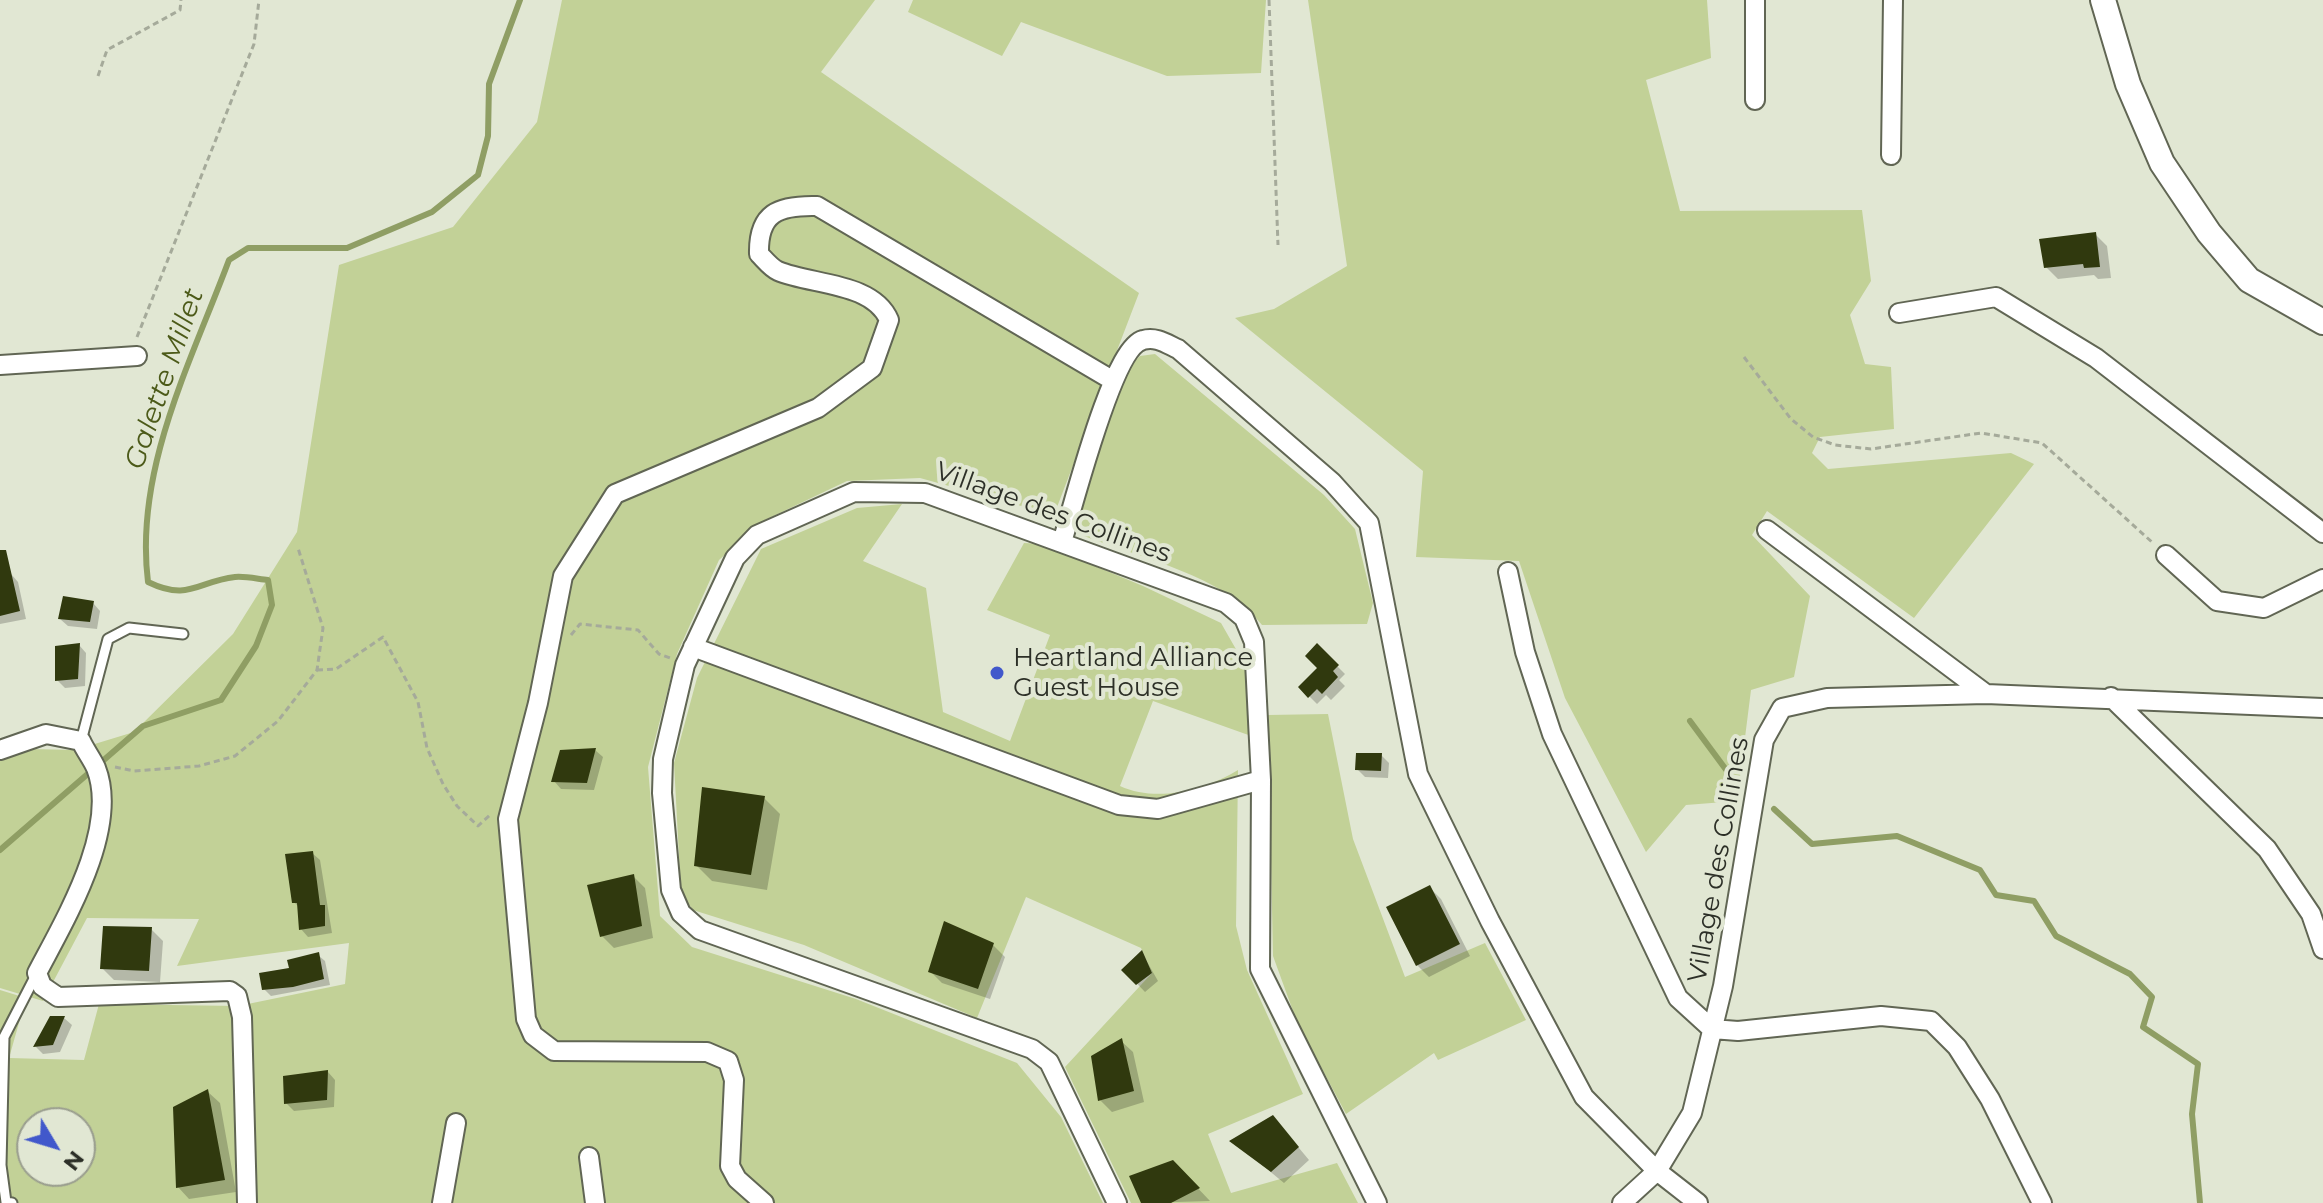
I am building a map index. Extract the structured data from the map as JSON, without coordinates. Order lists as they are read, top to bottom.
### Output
{
  "streets": {
    "street": ["Village des Collines"]
  },
  "water": ["Galette Millet"],
  "places": ["Heartland Alliance Guest House"],
  "north": "bottom right"
}
